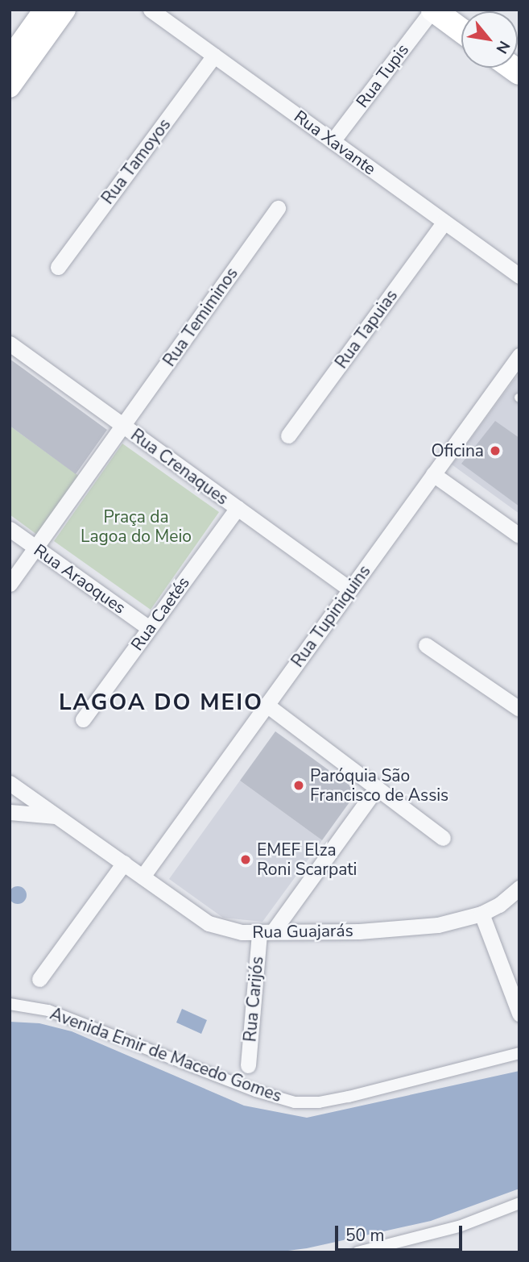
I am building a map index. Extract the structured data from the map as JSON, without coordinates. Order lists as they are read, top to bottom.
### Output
{
  "streets": {
    "street": [
      "Rua Tupis",
      "Rua Xavante",
      "Rua Tamoyos",
      "Rua Temiminos",
      "Rua Tapuias",
      "Rua Crenaques",
      "Rua Araoques",
      "Rua Caetés",
      "Rua Tupiniquins",
      "Rua Guajarás",
      "Rua Carijós",
      "Avenida Emir de Macedo Gomes"
    ]
  },
  "crossings": [
    ["Rua Tupis", "Rua Xavante"],
    ["Rua Xavante", "Rua Tamoyos"],
    ["Rua Xavante", "Rua Tapuias"],
    ["Rua Temiminos", "Rua Crenaques"],
    ["Rua Temiminos", "Rua Araoques"],
    ["Rua Crenaques", "Rua Caetés"],
    ["Rua Crenaques", "Rua Tupiniquins"],
    ["Rua Araoques", "Rua Caetés"],
    ["Rua Tupiniquins", "Rua Guajarás"],
    ["Rua Guajarás", "Rua Carijós"]
  ],
  "districts": ["LAGOA DO MEIO"],
  "parks": ["Praça da Lagoa do Meio"],
  "places": ["Oficina", "Paróquia São Francisco de Assis", "EMEF Elza Roni Scarpati"],
  "scale_bar": "50 m",
  "north": "bottom right"
}
